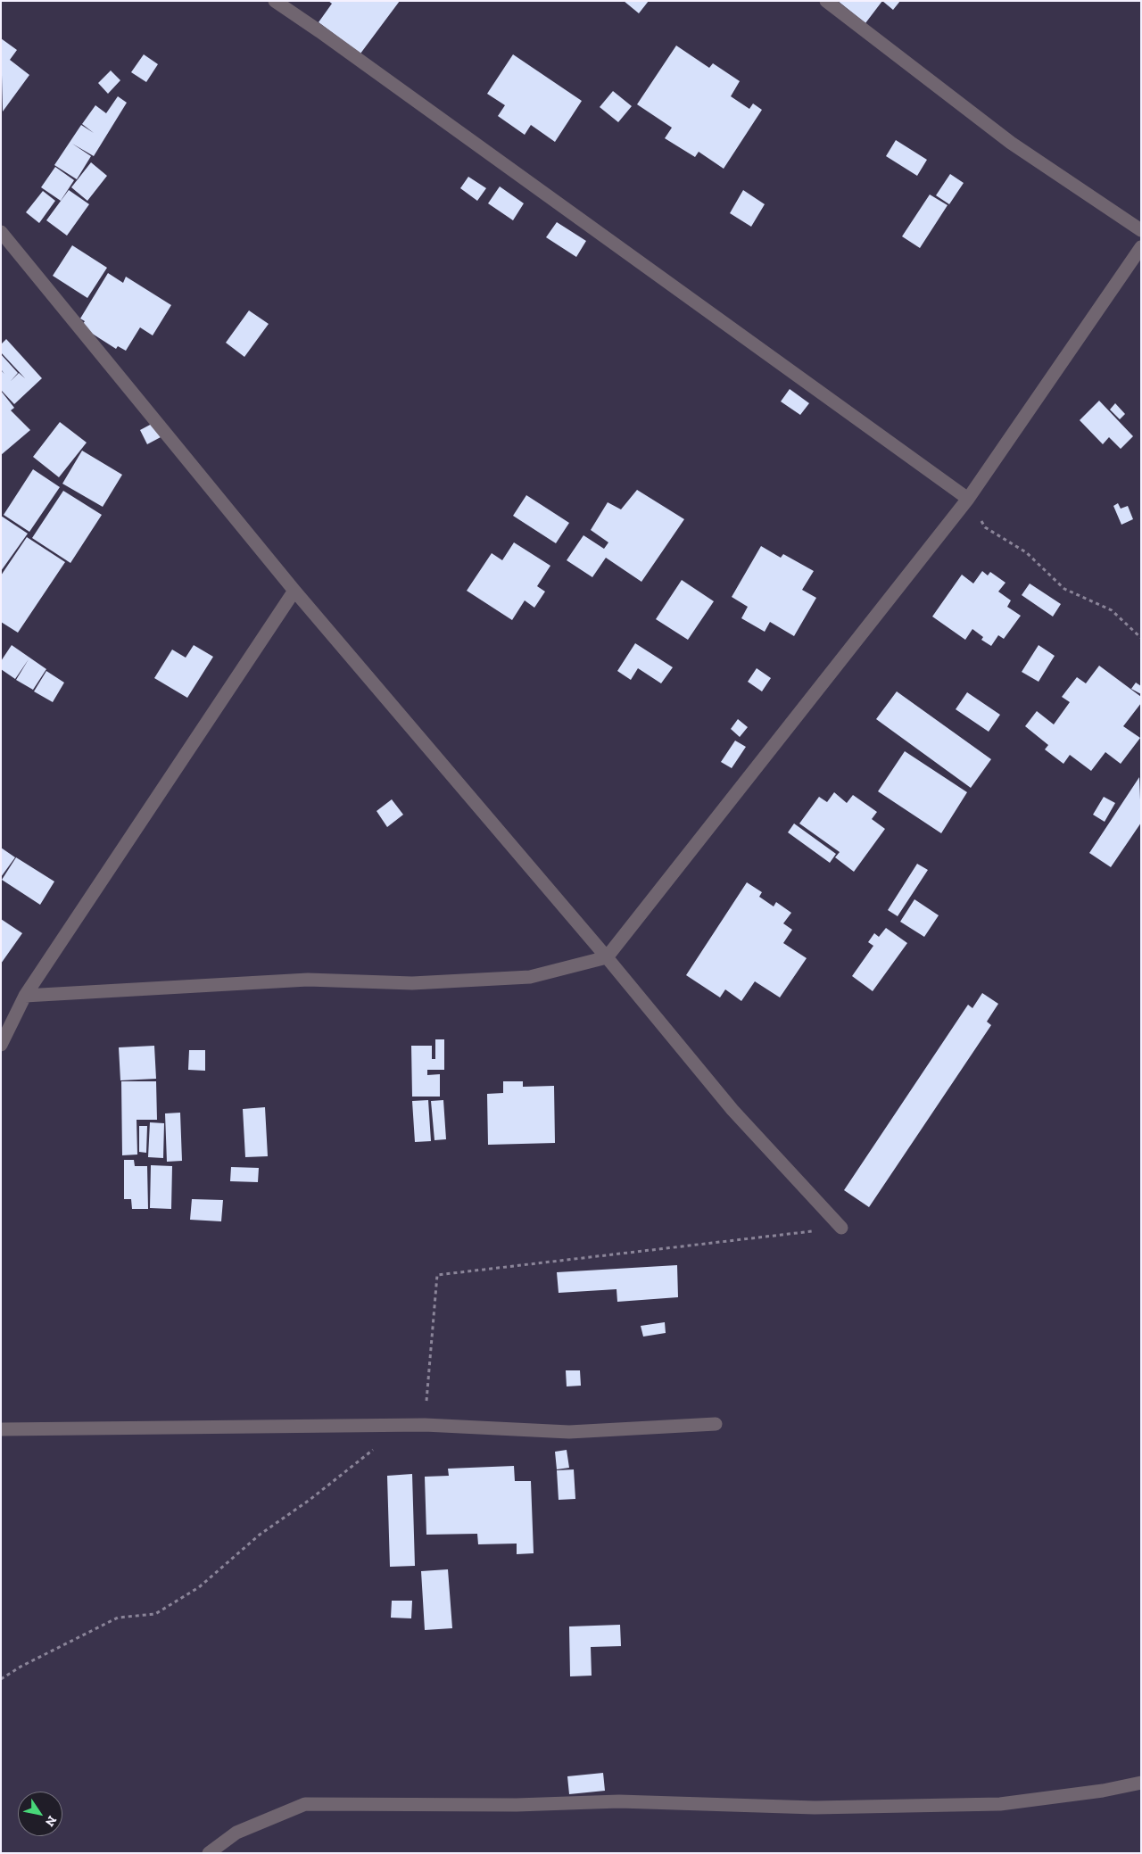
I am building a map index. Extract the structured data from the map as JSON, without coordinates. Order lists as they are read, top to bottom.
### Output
{
  "north": "bottom right"
}
